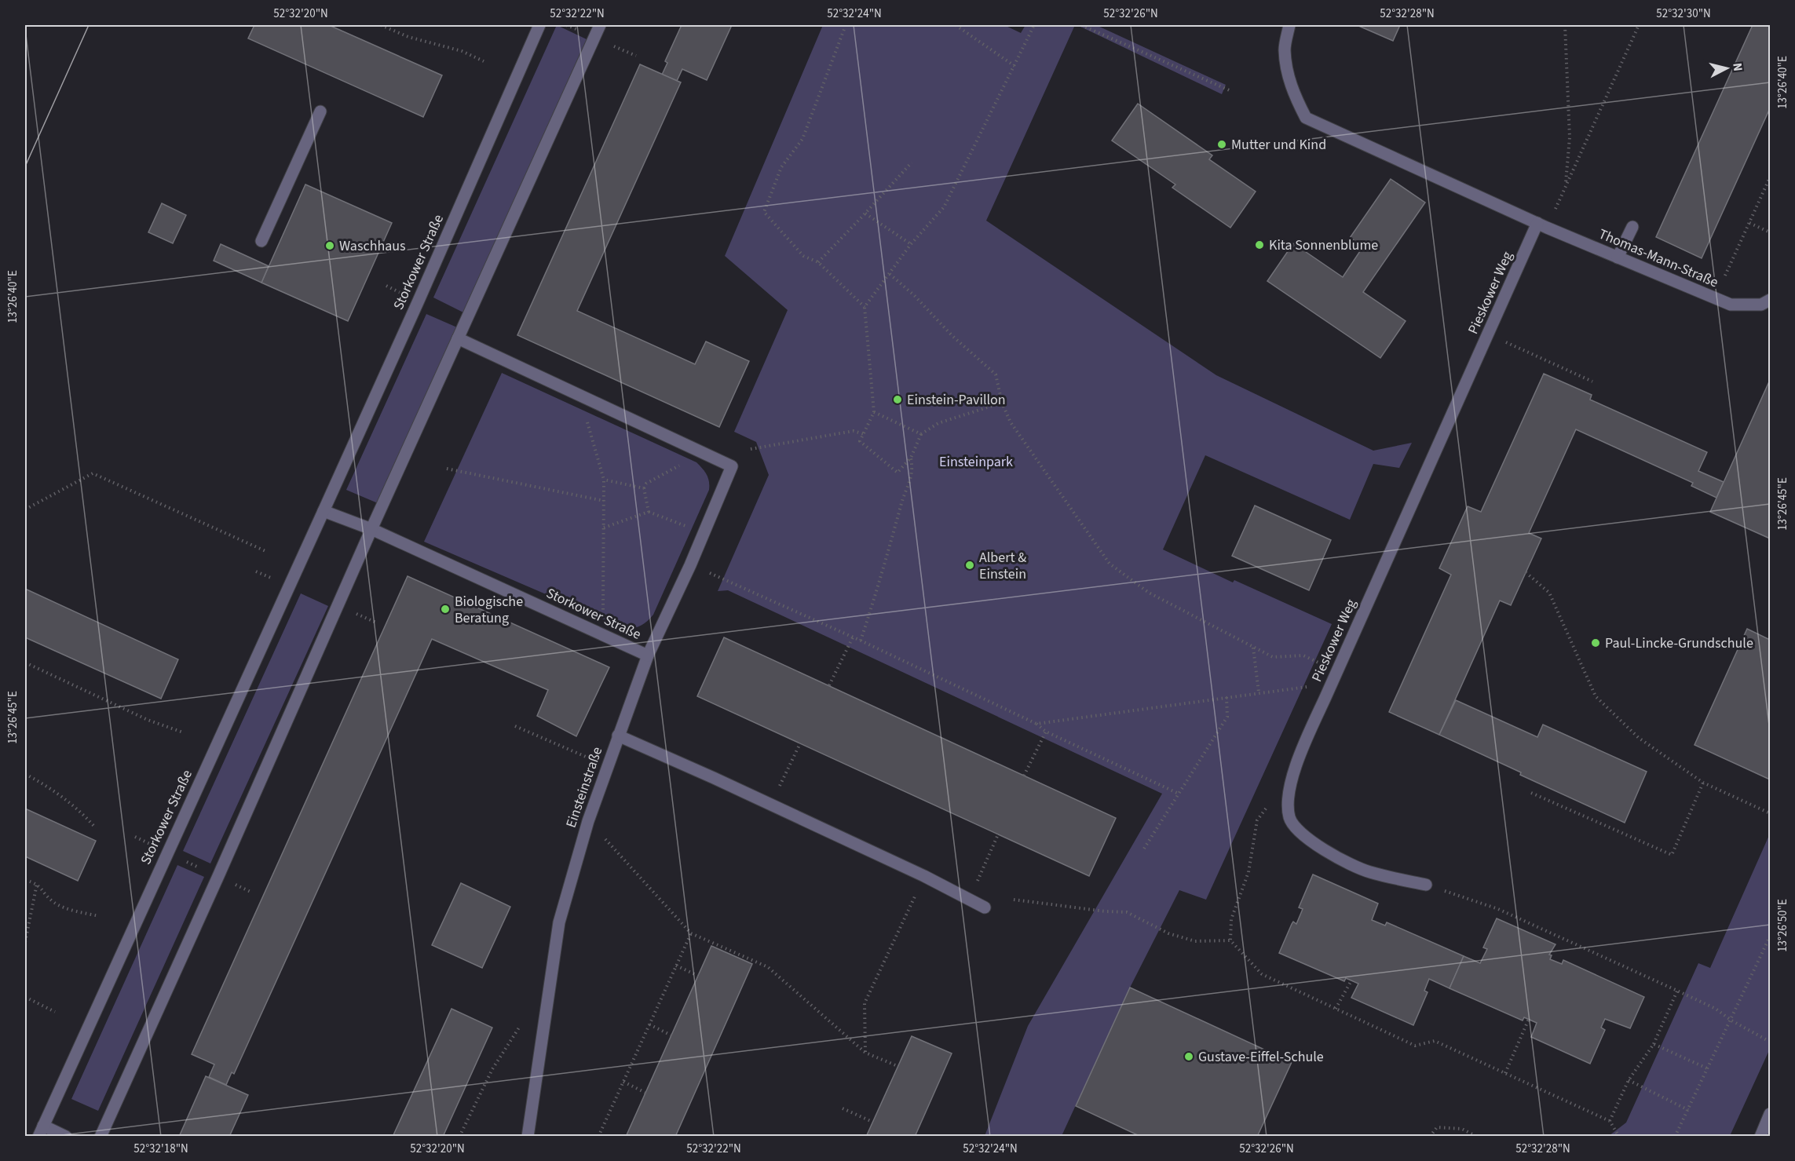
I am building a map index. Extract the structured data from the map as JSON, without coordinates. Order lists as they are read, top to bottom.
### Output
{
  "streets": {
    "street": [
      "Thomas-Mann-Straße",
      "Storkower Straße",
      "Pieskower Weg",
      "Einsteinstraße"
    ]
  },
  "crossings": [
    ["Thomas-Mann-Straße", "Pieskower Weg"],
    ["Storkower Straße", "Einsteinstraße"]
  ],
  "parks": ["Einsteinpark"],
  "places": [
    "Mutter und Kind",
    "Kita Sonnenblume",
    "Waschhaus",
    "Einstein-Pavillon",
    "Albert & Einstein",
    "Biologische Beratung",
    "Paul-Lincke-Grundschule",
    "Gustave-Eiffel-Schule"
  ],
  "north": "right",
  "coordinates": [
    "52°32'20\"N",
    "52°32'22\"N",
    "52°32'24\"N",
    "52°32'26\"N",
    "52°32'28\"N",
    "52°32'30\"N",
    "13°26'40\"E",
    "13°26'45\"E",
    "13°26'50\"E",
    "52°32'18\"N"
  ]
}
